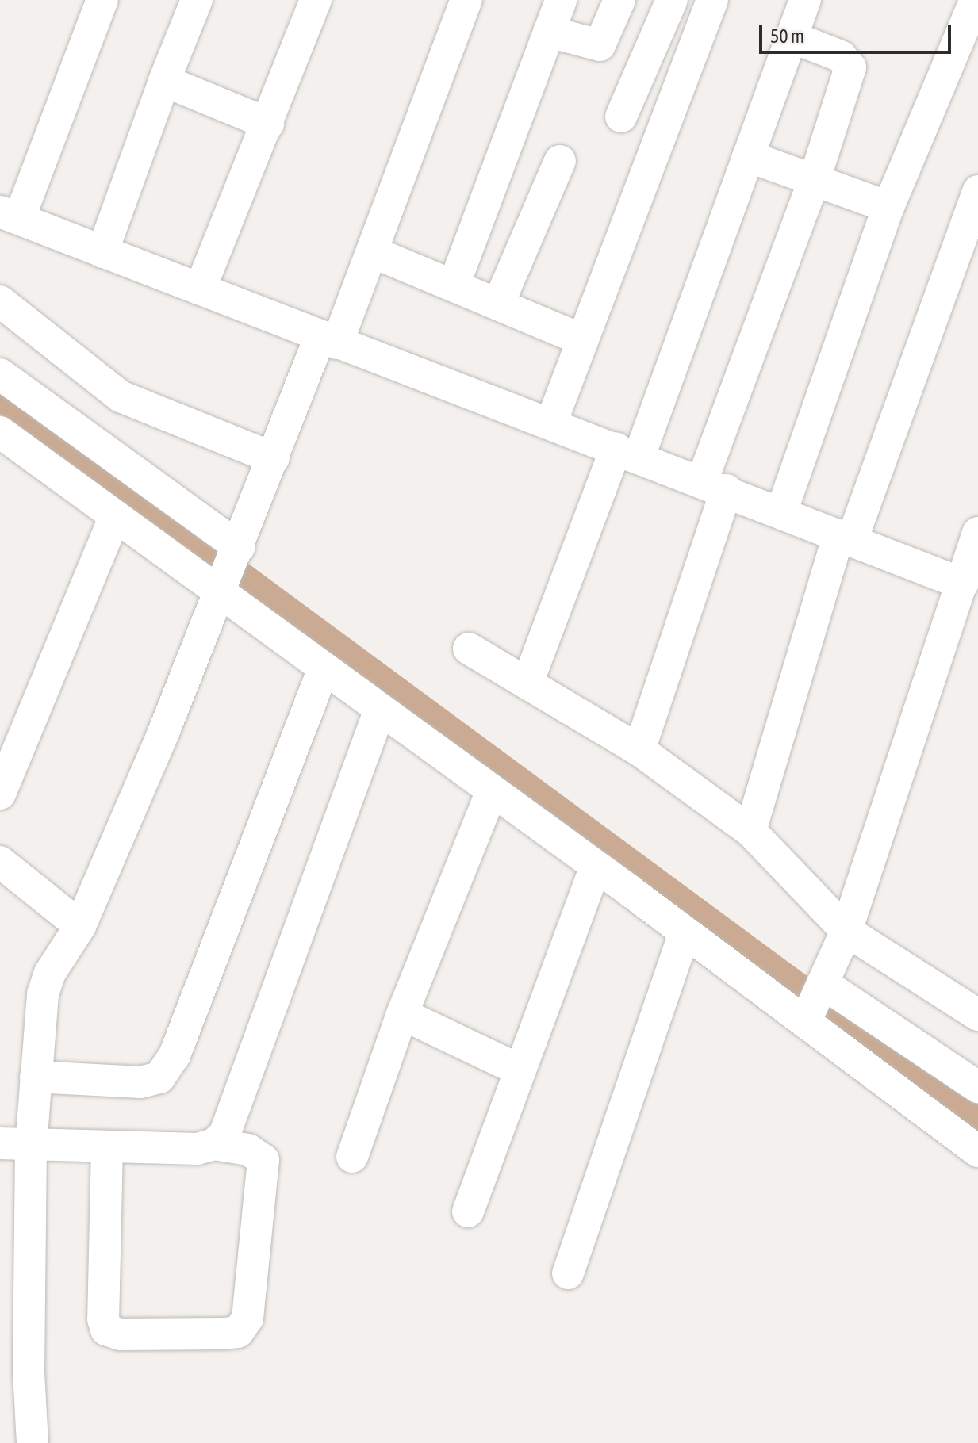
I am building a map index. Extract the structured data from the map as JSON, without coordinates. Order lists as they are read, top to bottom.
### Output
{
  "scale_bar": "50 m"
}
